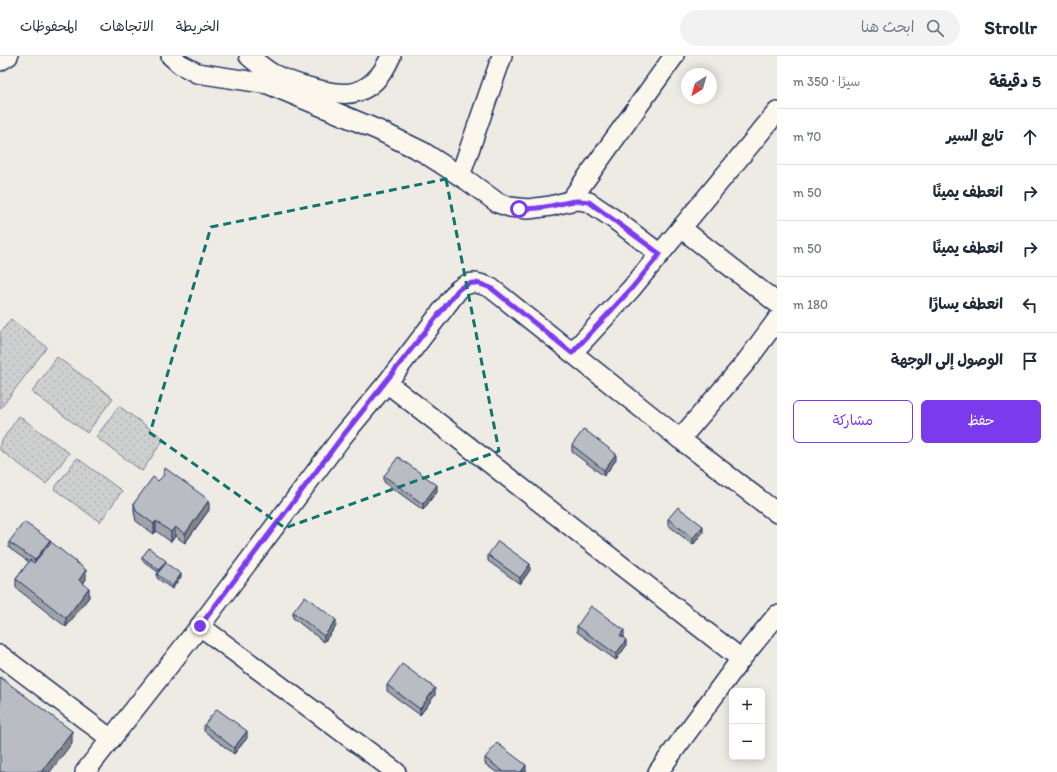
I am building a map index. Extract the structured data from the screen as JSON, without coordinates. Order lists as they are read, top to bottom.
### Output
{
  "north": "bottom left",
  "page": {
    "header": "Strollr",
    "search": "ابحث هنا",
    "nav": ["الخريطة", "الاتجاهات", "المحفوظات"],
    "heading": ["5 دقيقة", "سيرًا · 350 m"],
    "list": [
      ["تابع السير", "70 m"],
      ["انعطف يمينًا", "50 m"],
      ["انعطف يمينًا", "50 m"],
      ["انعطف يسارًا", "180 m"],
      "الوصول إلى الوجهة"
    ],
    "buttons": ["حفظ", "مشاركة"],
    "map_buttons": ["+", "−"]
  }
}
